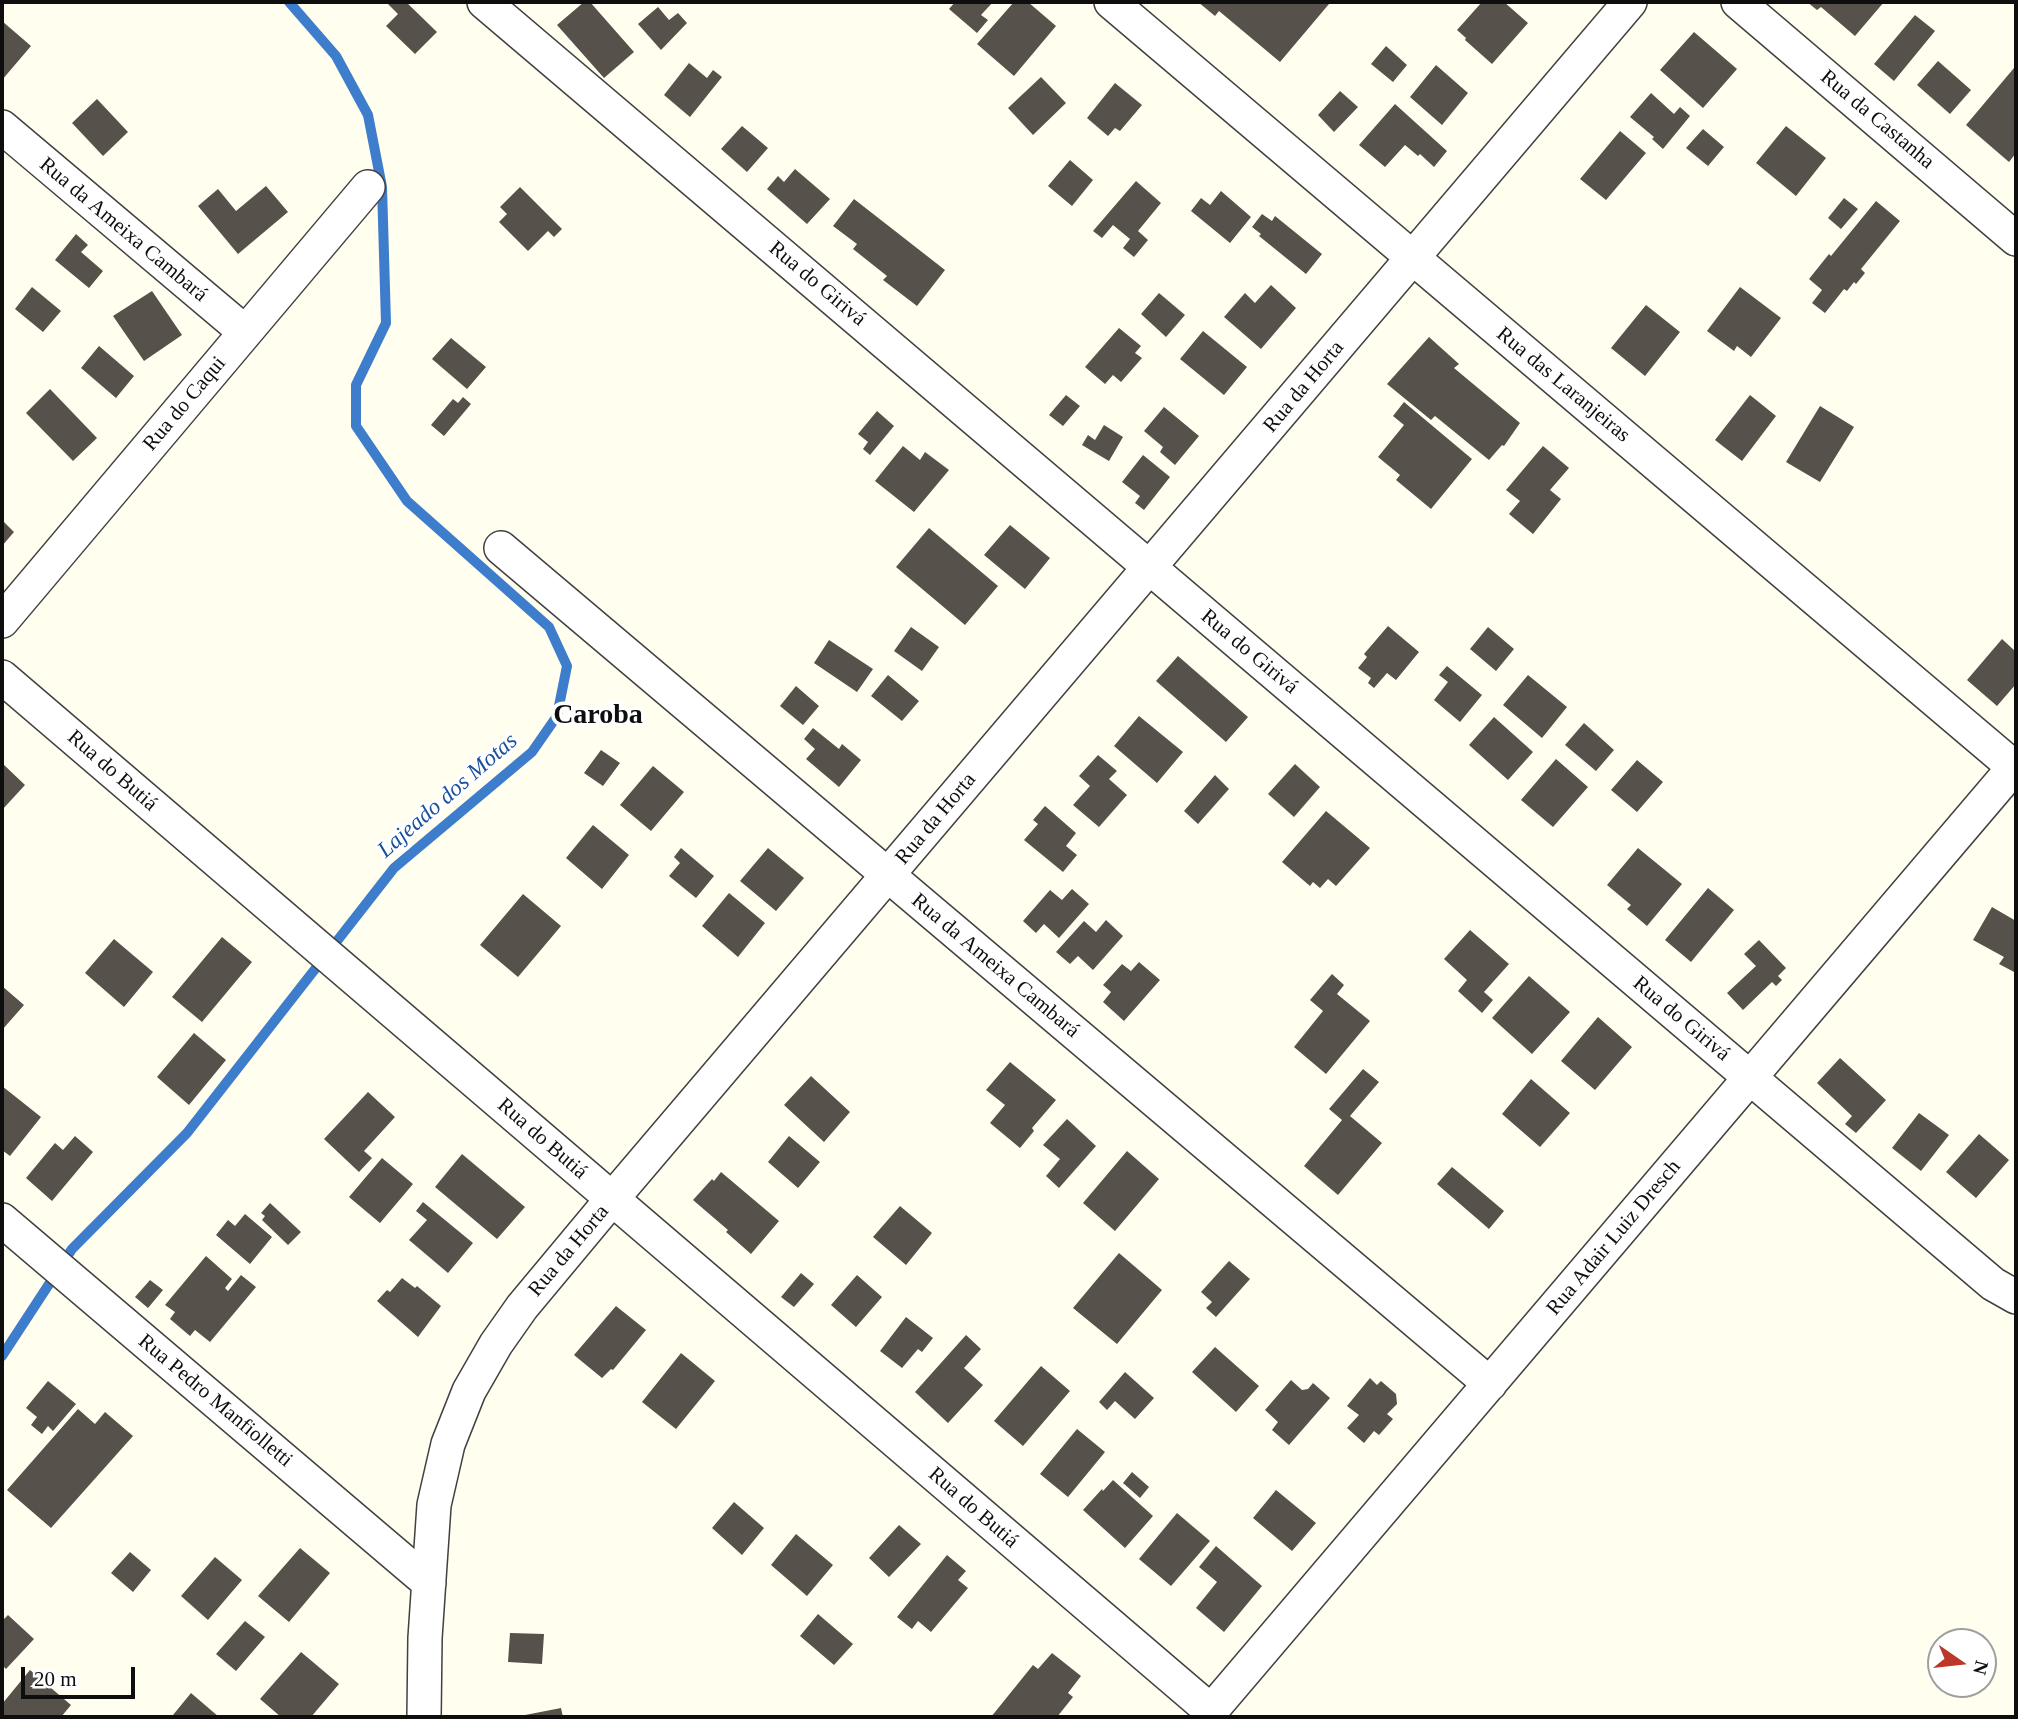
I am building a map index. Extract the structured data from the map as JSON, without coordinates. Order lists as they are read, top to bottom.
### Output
{
  "streets": {
    "street": [
      "Rua da Castanha",
      "Rua da Ameixa Cambará",
      "Rua do Girivá",
      "Rua das Laranjeiras",
      "Rua da Horta",
      "Rua do Caqui",
      "Rua do Butiá",
      "Rua Adair Luiz Dresch",
      "Rua Pedro Manfiolletti"
    ]
  },
  "crossings": [
    ["Rua da Ameixa Cambará", "Rua da Horta"],
    ["Rua da Ameixa Cambará", "Rua do Caqui"],
    ["Rua da Ameixa Cambará", "Rua Adair Luiz Dresch"],
    ["Rua do Girivá", "Rua da Horta"],
    ["Rua do Girivá", "Rua Adair Luiz Dresch"],
    ["Rua das Laranjeiras", "Rua da Horta"],
    ["Rua das Laranjeiras", "Rua Adair Luiz Dresch"],
    ["Rua da Horta", "Rua do Butiá"],
    ["Rua da Horta", "Rua Pedro Manfiolletti"],
    ["Rua do Butiá", "Rua Adair Luiz Dresch"]
  ],
  "districts": ["Caroba"],
  "water": ["Lajeado dos Motas"],
  "scale_bar": "20 m",
  "north": "right"
}
